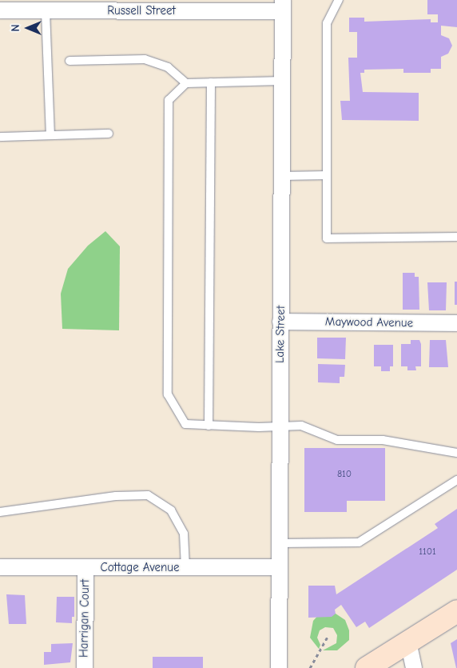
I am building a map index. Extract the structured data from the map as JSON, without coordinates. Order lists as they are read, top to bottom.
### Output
{
  "streets": {
    "street": [
      "Russell Street",
      "Maywood Avenue",
      "Lake Street",
      "Cottage Avenue",
      "Harrigan Court"
    ]
  },
  "crossings": [
    ["Russell Street", "Lake Street"],
    ["Maywood Avenue", "Lake Street"],
    ["Lake Street", "Cottage Avenue"],
    ["Cottage Avenue", "Harrigan Court"]
  ],
  "house_numbers": ["810", "1101"],
  "north": "left"
}
